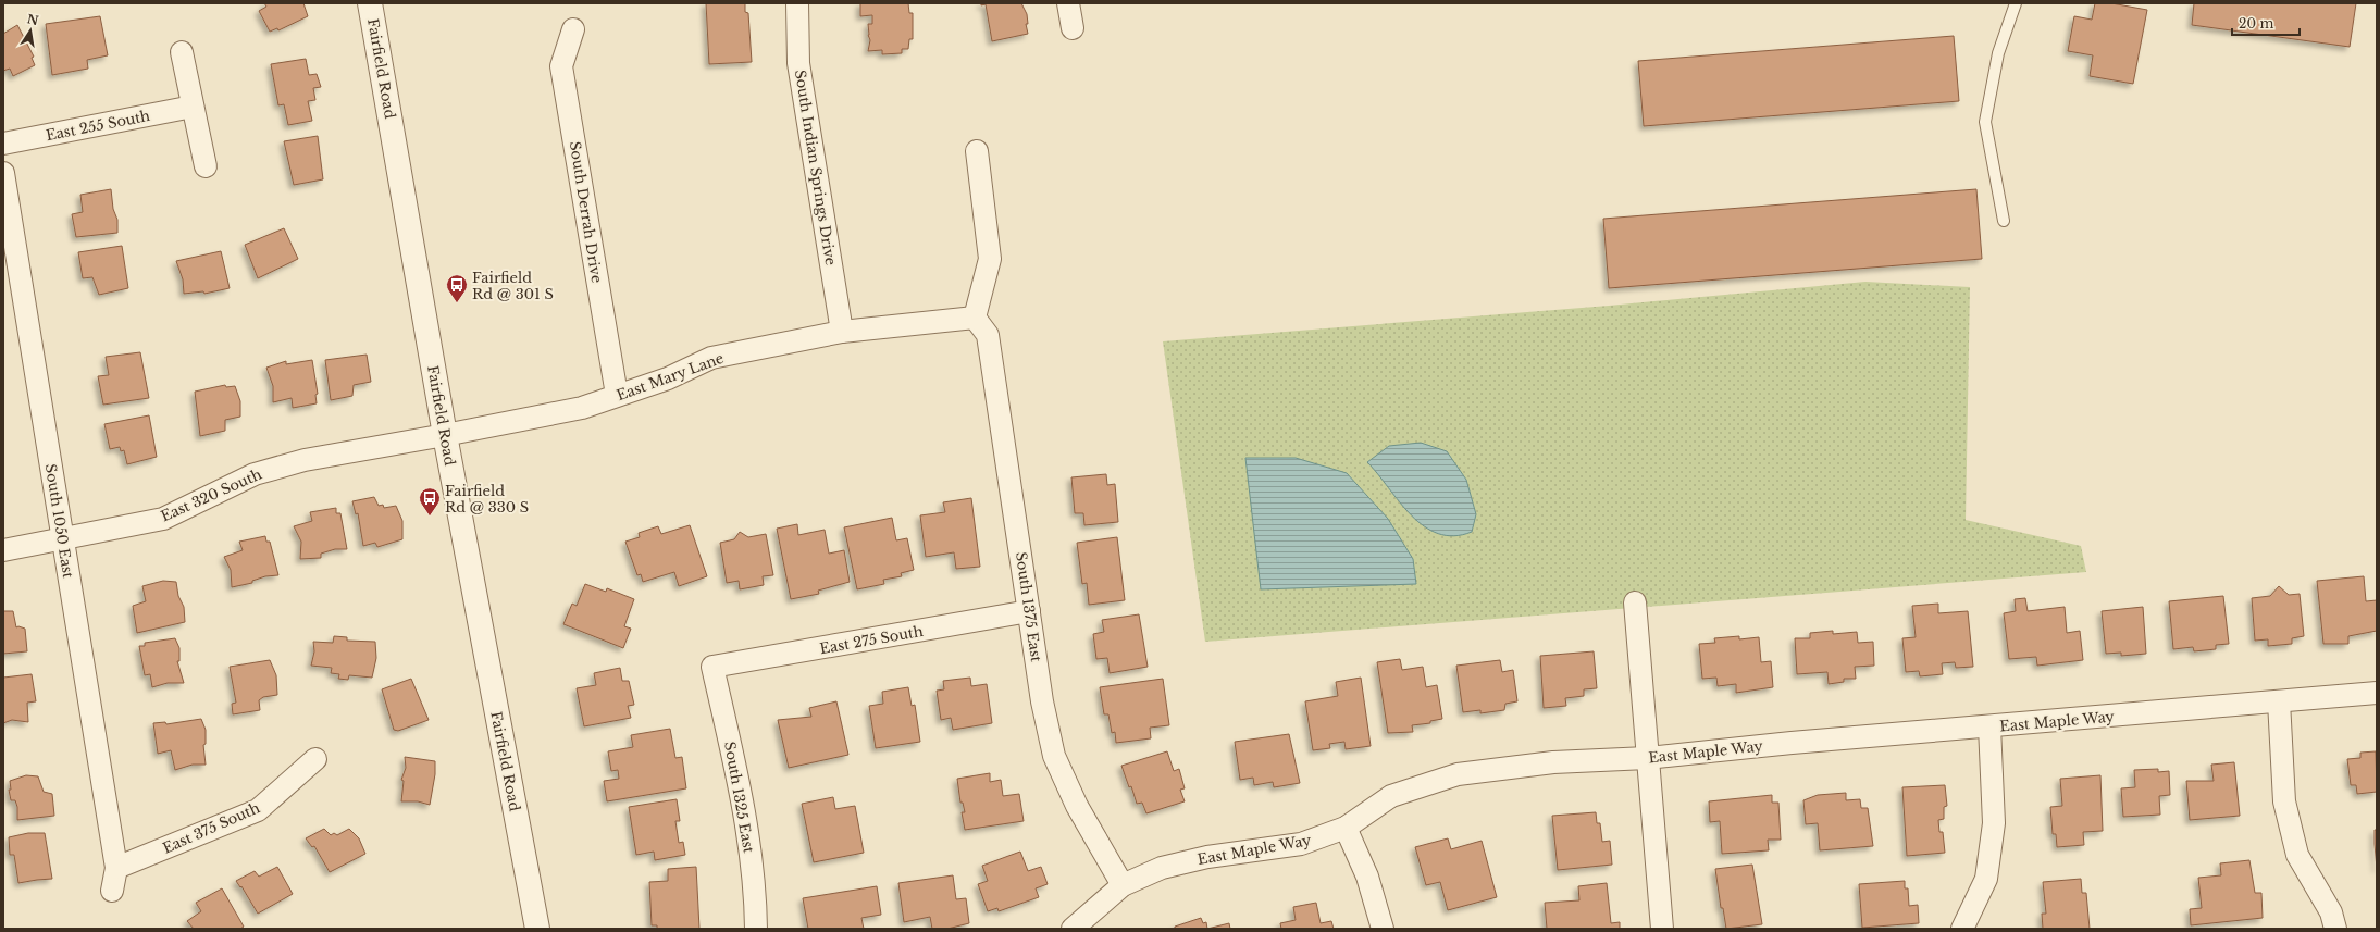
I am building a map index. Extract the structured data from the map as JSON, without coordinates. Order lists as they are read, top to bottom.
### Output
{
  "streets": {
    "street": [
      "Fairfield Road",
      "East 255 South",
      "South Indian Springs Drive",
      "South Derrah Drive",
      "East Mary Lane",
      "East 320 South",
      "South 1050 East",
      "South 1375 East",
      "East 275 South",
      "East Maple Way",
      "South 1325 East",
      "East 375 South"
    ]
  },
  "crossings": [
    ["Fairfield Road", "East Mary Lane"],
    ["Fairfield Road", "East 320 South"],
    ["South Indian Springs Drive", "East Mary Lane"],
    ["South Derrah Drive", "East Mary Lane"],
    ["East Mary Lane", "East 320 South"],
    ["East Mary Lane", "South 1375 East"],
    ["East 320 South", "South 1050 East"],
    ["South 1050 East", "East 375 South"],
    ["South 1375 East", "East 275 South"],
    ["South 1375 East", "East Maple Way"],
    ["East 275 South", "South 1325 East"]
  ],
  "places": {
    "bus stop": ["Fairfield Rd @ 301 S", "Fairfield Rd @ 330 S"]
  },
  "scale_bar": "20 m",
  "north": "top"
}
